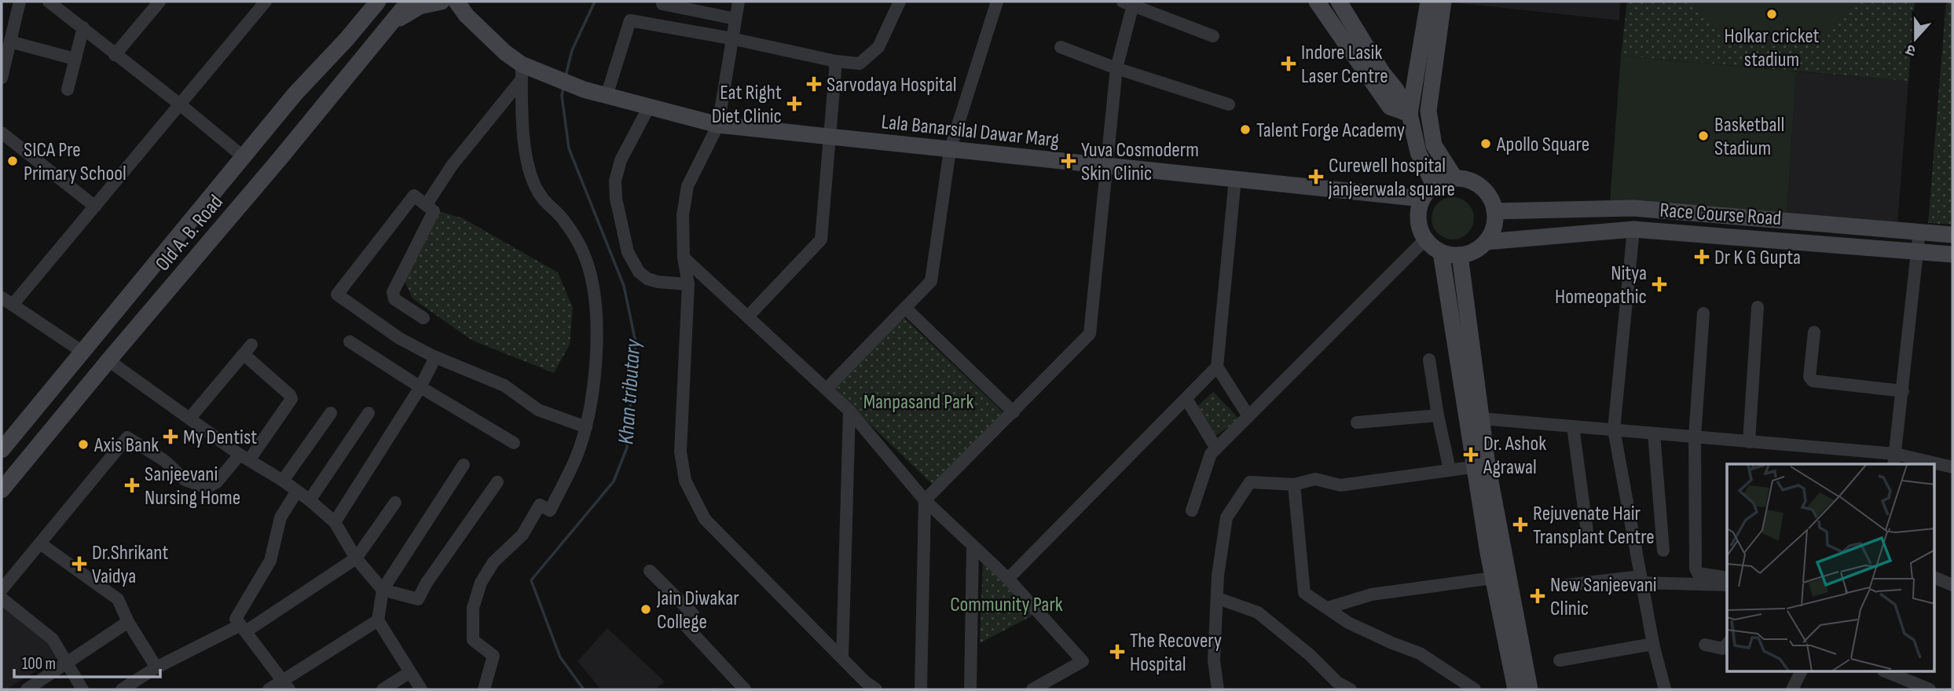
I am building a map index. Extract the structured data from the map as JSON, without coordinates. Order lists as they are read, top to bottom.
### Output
{
  "streets": {
    "main road": ["Lala Banarsilal Dawar Marg", "Race Course Road", "Old A. B. Road"]
  },
  "crossings": [
    ["Lala Banarsilal Dawar Marg", "Race Course Road"]
  ],
  "water": ["Khan tributary"],
  "parks": ["Manpasand Park", "Community Park"],
  "places": {
    "other": [
      "Holkar cricket stadium",
      "Talent Forge Academy",
      "Basketball Stadium",
      "Apollo Square",
      "SICA Pre Primary School",
      "Axis Bank",
      "Jain Diwakar College"
    ],
    "health": [
      "Indore Lasik Laser Centre",
      "Sarvodaya Hospital",
      "Eat Right Diet Clinic",
      "Yuva Cosmoderm Skin Clinic",
      "Curewell hospital janjeerwala square",
      "Dr K G Gupta",
      "Nitya Homeopathic",
      "My Dentist",
      "Dr. Ashok Agrawal",
      "Sanjeevani Nursing Home",
      "Rejuvenate Hair Transplant Centre",
      "Dr.Shrikant Vaidya",
      "New Sanjeevani Clinic",
      "The Recovery Hospital"
    ]
  },
  "scale_bar": "100 m",
  "north": "bottom"
}
